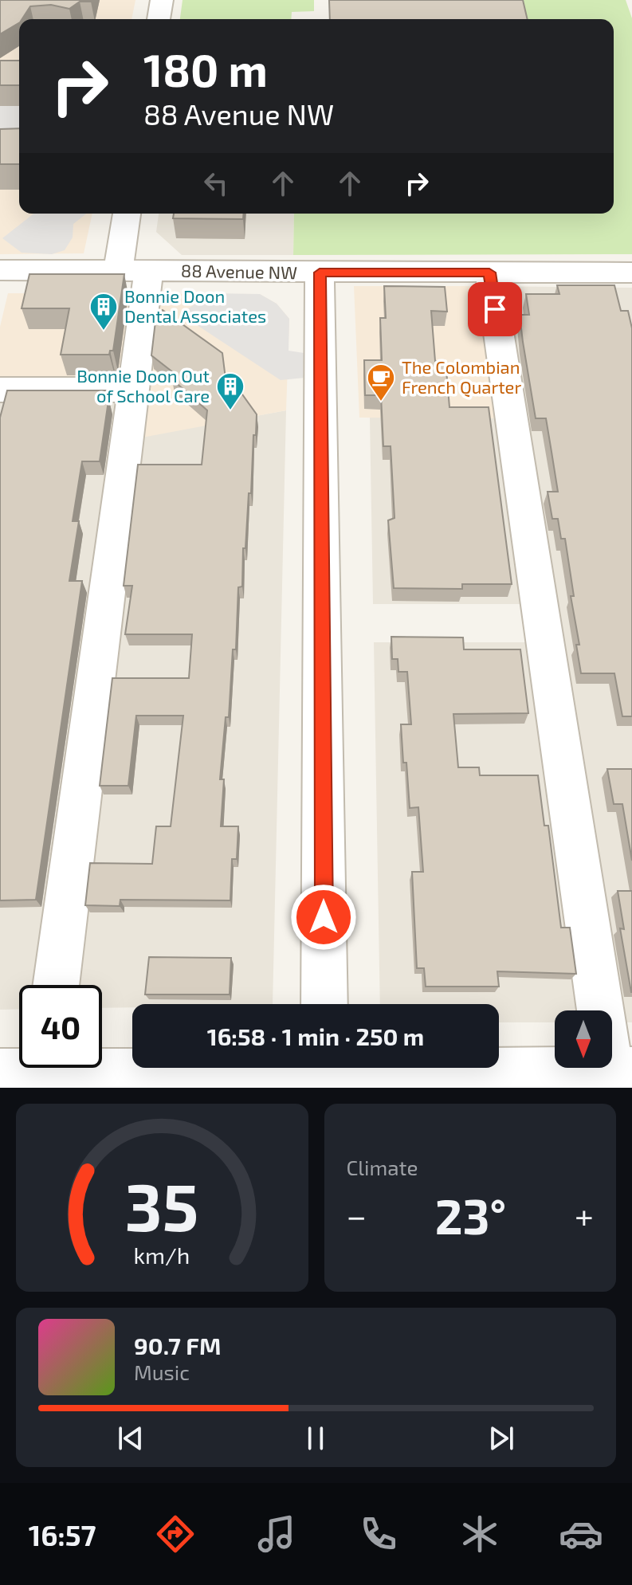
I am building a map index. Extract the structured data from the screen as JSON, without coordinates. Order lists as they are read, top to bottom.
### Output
{
  "streets": {
    "street": ["88 Avenue NW"]
  },
  "places": {
    "building": ["Bonnie Doon Dental Associates", "Bonnie Doon Out of School Care"],
    "cafe": ["The Colombian French Quarter"]
  },
  "north": "bottom",
  "page": {
    "turn": ["180 m", "88 Avenue NW"],
    "limit": "40",
    "trip": "16:58 · 1 min · 250 m",
    "tile": "Climate",
    "heat": ["−", "23°", "+"],
    "song": ["90.7 FM", "Music"],
    "tabs": "16:57",
    "gauge": ["35", "km/h"]
  }
}
